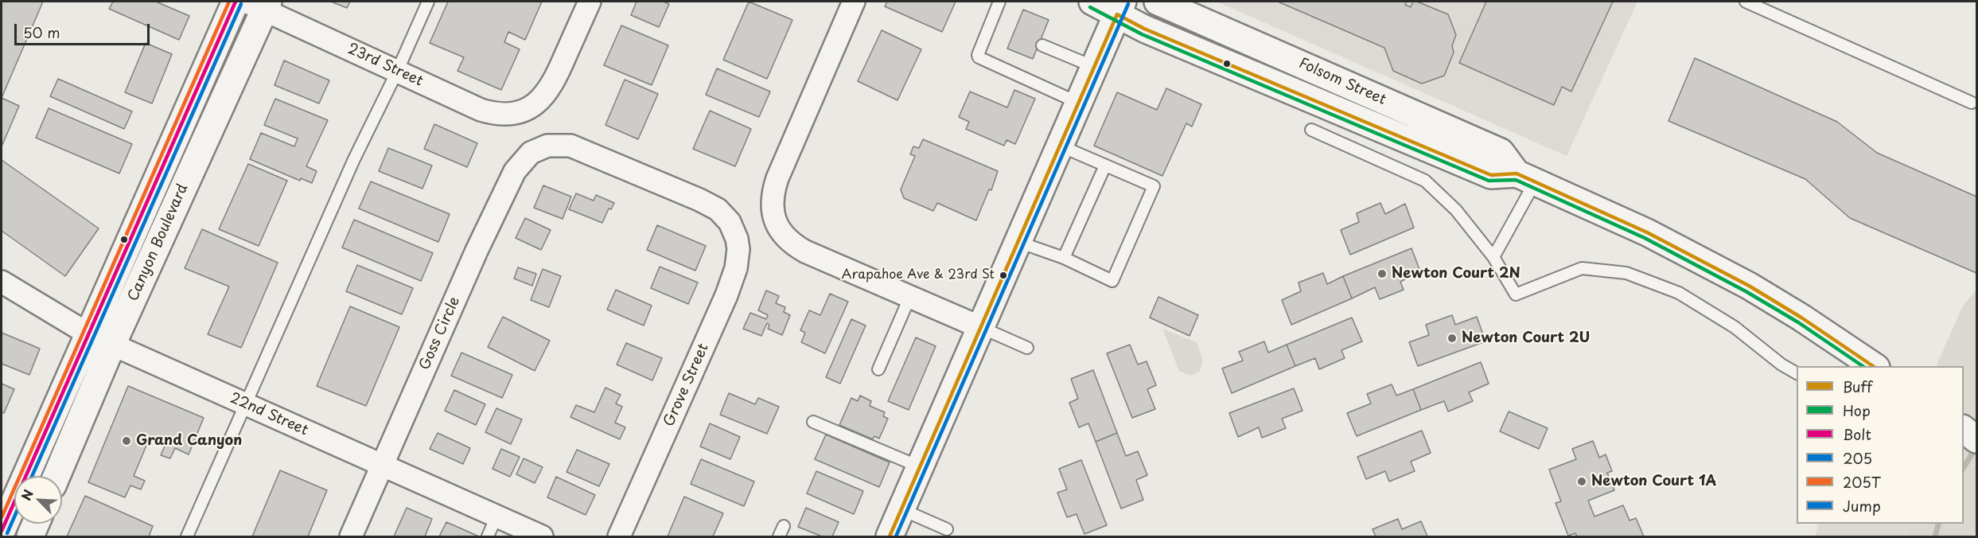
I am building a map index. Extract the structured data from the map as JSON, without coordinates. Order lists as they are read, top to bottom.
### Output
{
  "streets": {
    "main road": ["Folsom Street", "Canyon Boulevard"],
    "street": [
      "23rd Street",
      "Goss Circle",
      "Grove Street",
      "22nd Street"
    ]
  },
  "crossings": [
    ["23rd Street", "Canyon Boulevard"],
    ["Canyon Boulevard", "22nd Street"],
    ["Goss Circle", "Grove Street"],
    ["Goss Circle", "22nd Street"]
  ],
  "places": [
    "Newton Court 2N",
    "Arapahoe Ave & 23rd St",
    "Newton Court 2U",
    "Grand Canyon",
    "Newton Court 1A"
  ],
  "lines": [
    "transit line Bolt",
    "transit line 205T",
    "transit line 205",
    "transit line Jump",
    "transit line Hop",
    "transit line Buff"
  ],
  "legend": [
    "Buff",
    "Hop",
    "Bolt",
    "205",
    "205T",
    "Jump"
  ],
  "scale_bar": "50 m",
  "north": "top left"
}
